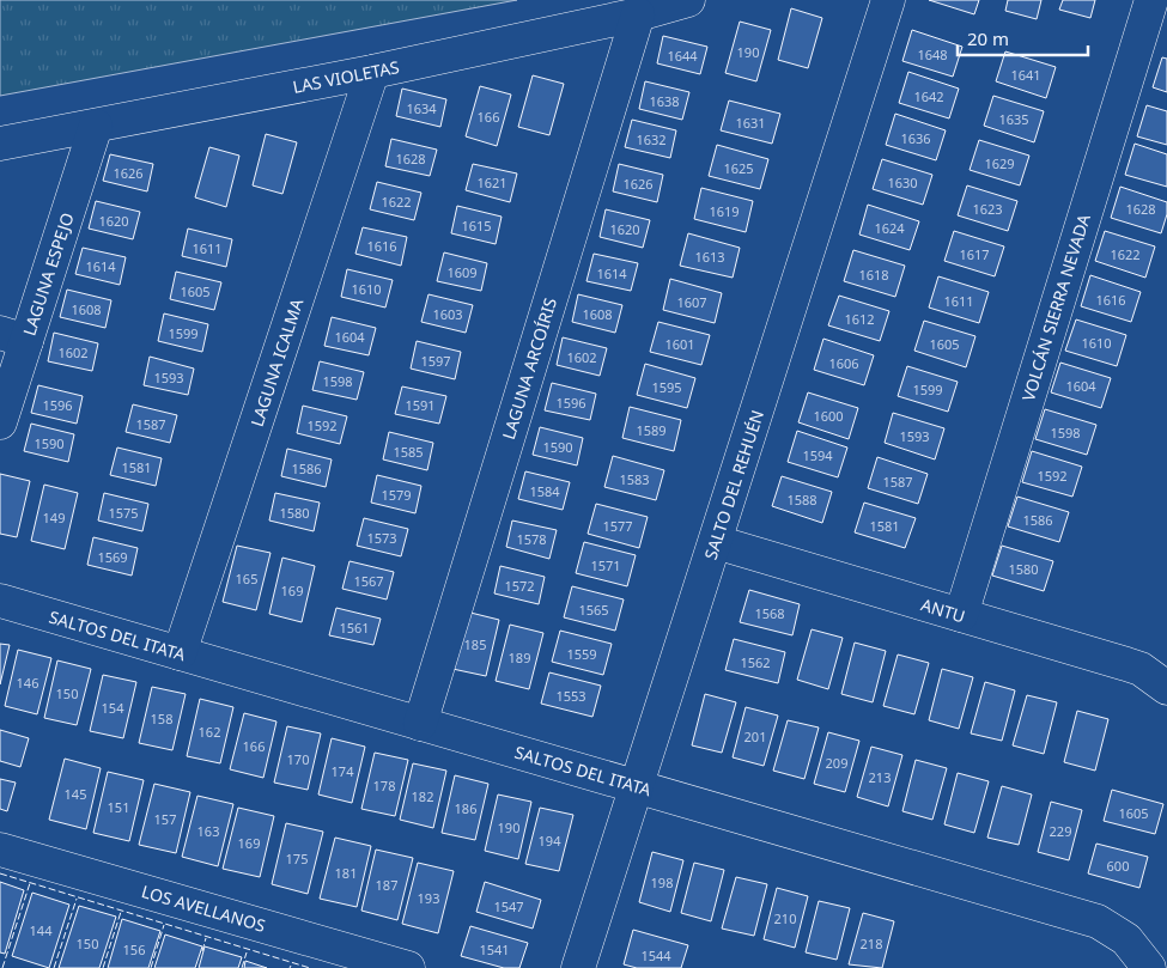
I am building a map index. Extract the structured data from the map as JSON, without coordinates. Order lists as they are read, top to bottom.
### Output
{
  "streets": {
    "street": [
      "LAS VIOLETAS",
      "LAGUNA ESPEJO",
      "VOLCÁN SIERRA NEVADA",
      "LAGUNA ICALMA",
      "LAGUNA ARCOÍRIS",
      "SALTO DEL REHUÉN",
      "ANTU",
      "SALTOS DEL ITATA",
      "LOS AVELLANOS"
    ]
  },
  "crossings": [
    ["LAS VIOLETAS", "LAGUNA ESPEJO"],
    ["LAS VIOLETAS", "LAGUNA ICALMA"],
    ["LAS VIOLETAS", "LAGUNA ARCOÍRIS"],
    ["VOLCÁN SIERRA NEVADA", "ANTU"],
    ["LAGUNA ICALMA", "SALTOS DEL ITATA"],
    ["LAGUNA ARCOÍRIS", "SALTOS DEL ITATA"],
    ["SALTO DEL REHUÉN", "ANTU"],
    ["SALTO DEL REHUÉN", "SALTOS DEL ITATA"]
  ],
  "house_numbers": [
    "190",
    "1648",
    "1644",
    "1641",
    "1642",
    "1638",
    "1634",
    "166",
    "1635",
    "1631",
    "1636",
    "1632",
    "1628",
    "1629",
    "1625",
    "1626",
    "1621",
    "1630",
    "1626",
    "1622",
    "1623",
    "1628",
    "1619",
    "1620",
    "1615",
    "1624",
    "1620",
    "1616",
    "1611",
    "1617",
    "1622",
    "1613",
    "1614",
    "1609",
    "1614",
    "1618",
    "1610",
    "1605",
    "1616",
    "1611",
    "1607",
    "1608",
    "1603",
    "1608",
    "1612",
    "1599",
    "1604",
    "1610",
    "1601",
    "1605",
    "1602",
    "1602",
    "1597",
    "1606",
    "1593",
    "1598",
    "1604",
    "1595",
    "1599",
    "1596",
    "1596",
    "1591",
    "1600",
    "1587",
    "1592",
    "1589",
    "1598",
    "1593",
    "1590",
    "1590",
    "1585",
    "1594",
    "1581",
    "1586",
    "1592",
    "1583",
    "1587",
    "1584",
    "1579",
    "1588",
    "1575",
    "1580",
    "149",
    "1586",
    "1577",
    "1581",
    "1573",
    "1578",
    "1569",
    "1571",
    "1580",
    "165",
    "1567",
    "1572",
    "169",
    "1565",
    "1568",
    "1561",
    "185",
    "1559",
    "189",
    "1562",
    "146",
    "150",
    "1553",
    "154",
    "158",
    "162",
    "201",
    "166",
    "170",
    "209",
    "174",
    "213",
    "178",
    "145",
    "182",
    "151",
    "186",
    "1605",
    "157",
    "190",
    "163",
    "229",
    "194",
    "169",
    "175",
    "600",
    "181",
    "198",
    "187",
    "193",
    "1547",
    "210",
    "144",
    "150",
    "218",
    "156",
    "1541",
    "1544"
  ],
  "scale_bar": "20 m"
}
